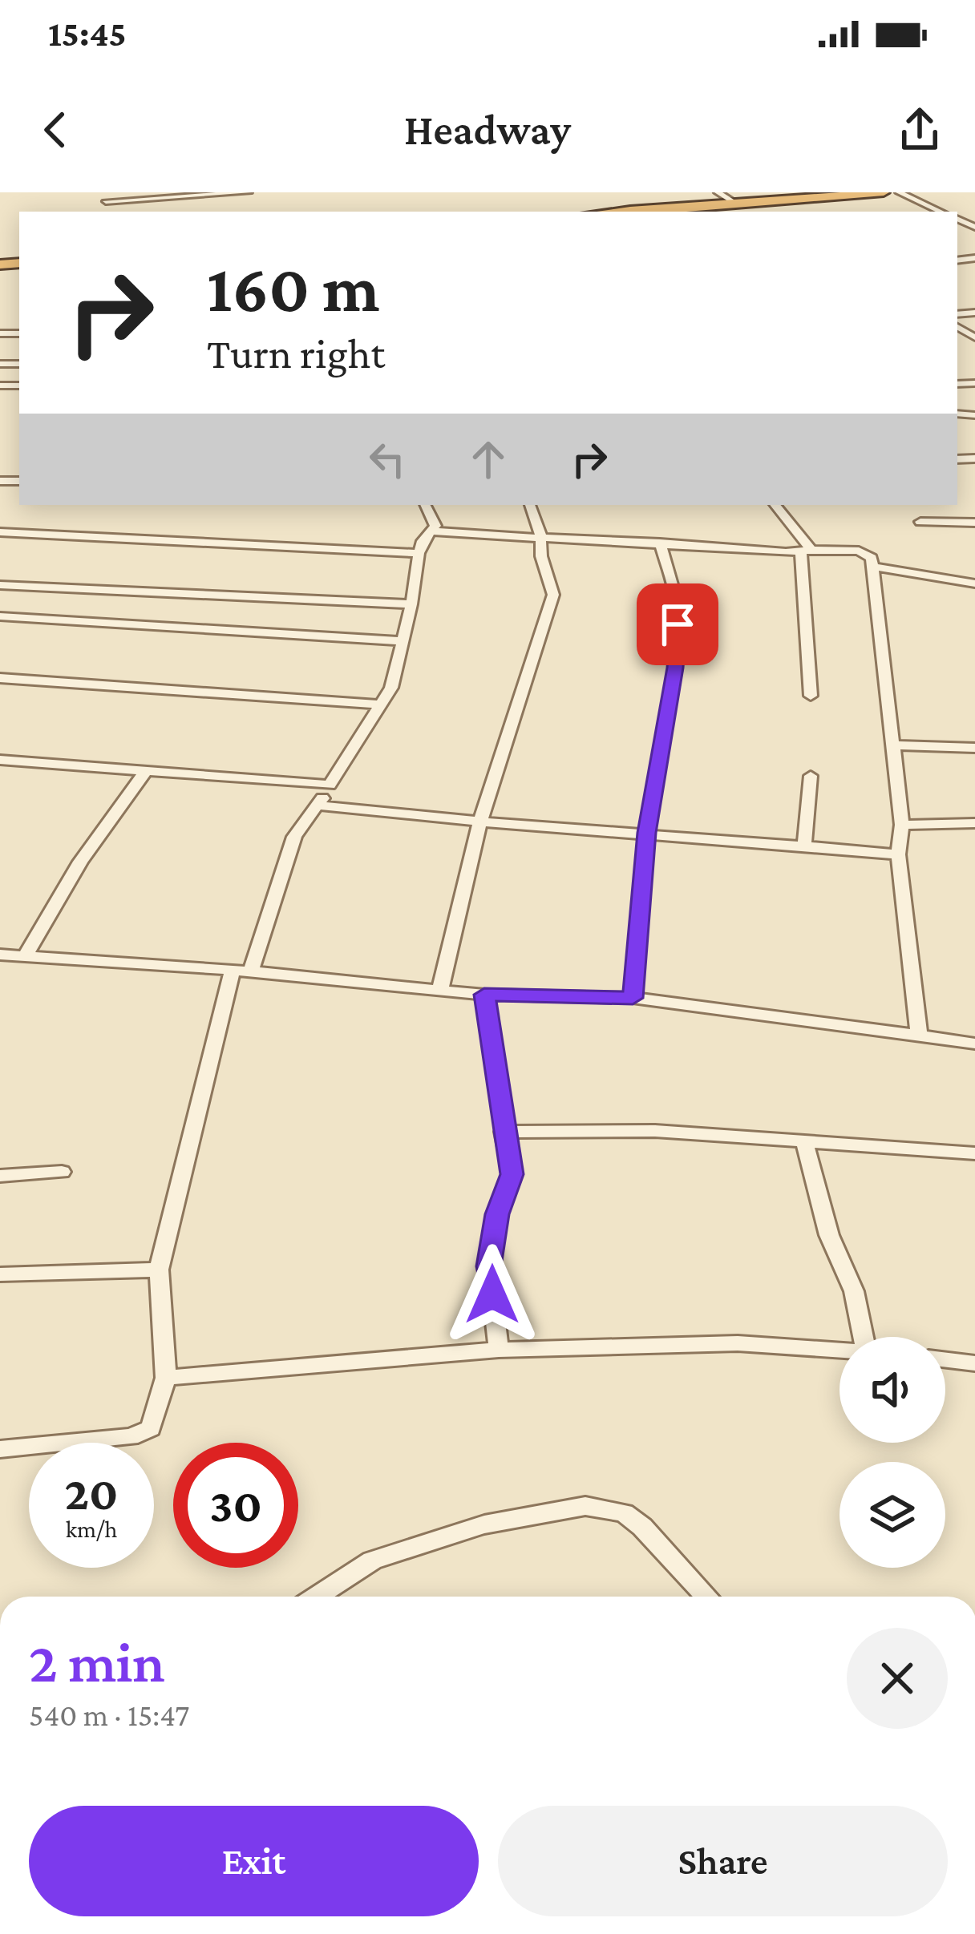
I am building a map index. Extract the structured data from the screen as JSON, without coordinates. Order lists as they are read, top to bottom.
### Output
{
  "page": {
    "status": "15:45",
    "header": "Headway",
    "turn": ["160 m", "Turn right"],
    "speed": "20 km/h",
    "limit": "30",
    "heading": ["2 min", "540 m · 15:47"],
    "buttons": ["Exit", "Share"]
  }
}
